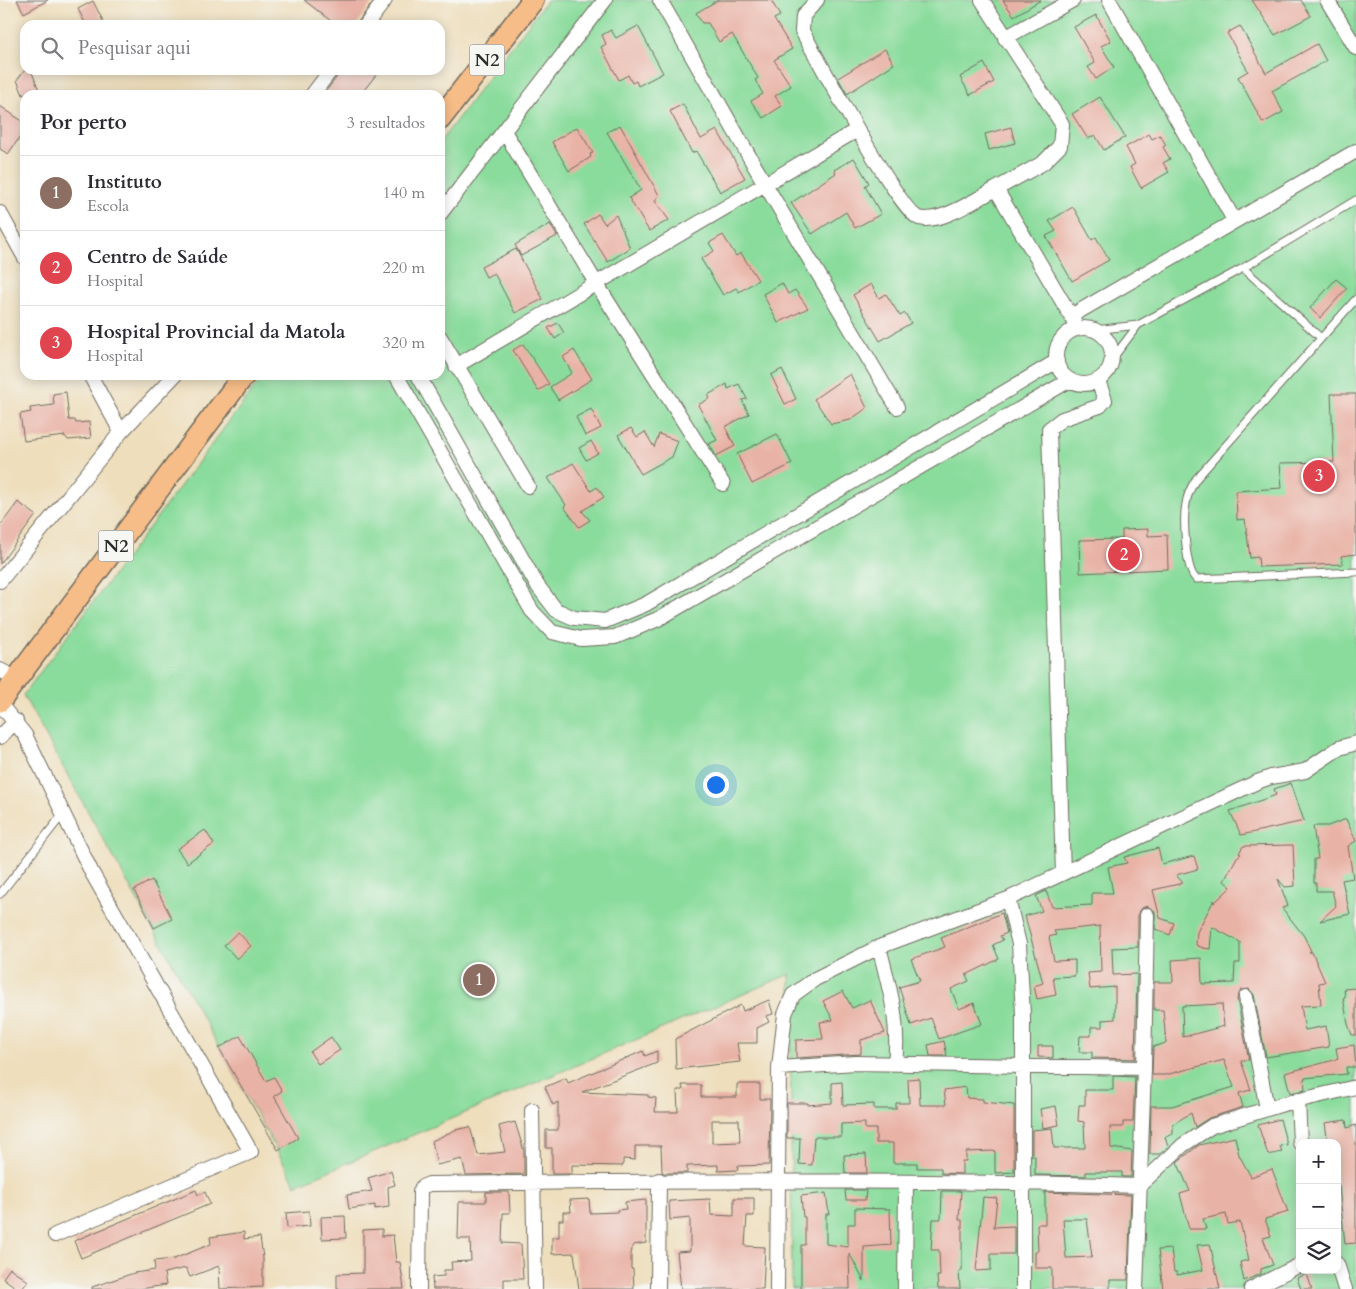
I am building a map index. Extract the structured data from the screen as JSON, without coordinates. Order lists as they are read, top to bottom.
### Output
{
  "streets": {
    "main road": ["N2"]
  },
  "page": {
    "search": "Pesquisar aqui",
    "heading": ["Por perto", "3 resultados"],
    "list": [
      {
        "mark": "1",
        "name": "Instituto",
        "note": "Escola",
        "value": "140 m"
      },
      {
        "mark": "2",
        "name": "Centro de Saúde",
        "note": "Hospital",
        "value": "220 m"
      },
      {
        "mark": "3",
        "name": "Hospital Provincial da Matola",
        "note": "Hospital",
        "value": "320 m"
      }
    ],
    "pins": ["3", "2", "1"],
    "map_buttons": ["+", "−"]
  }
}
